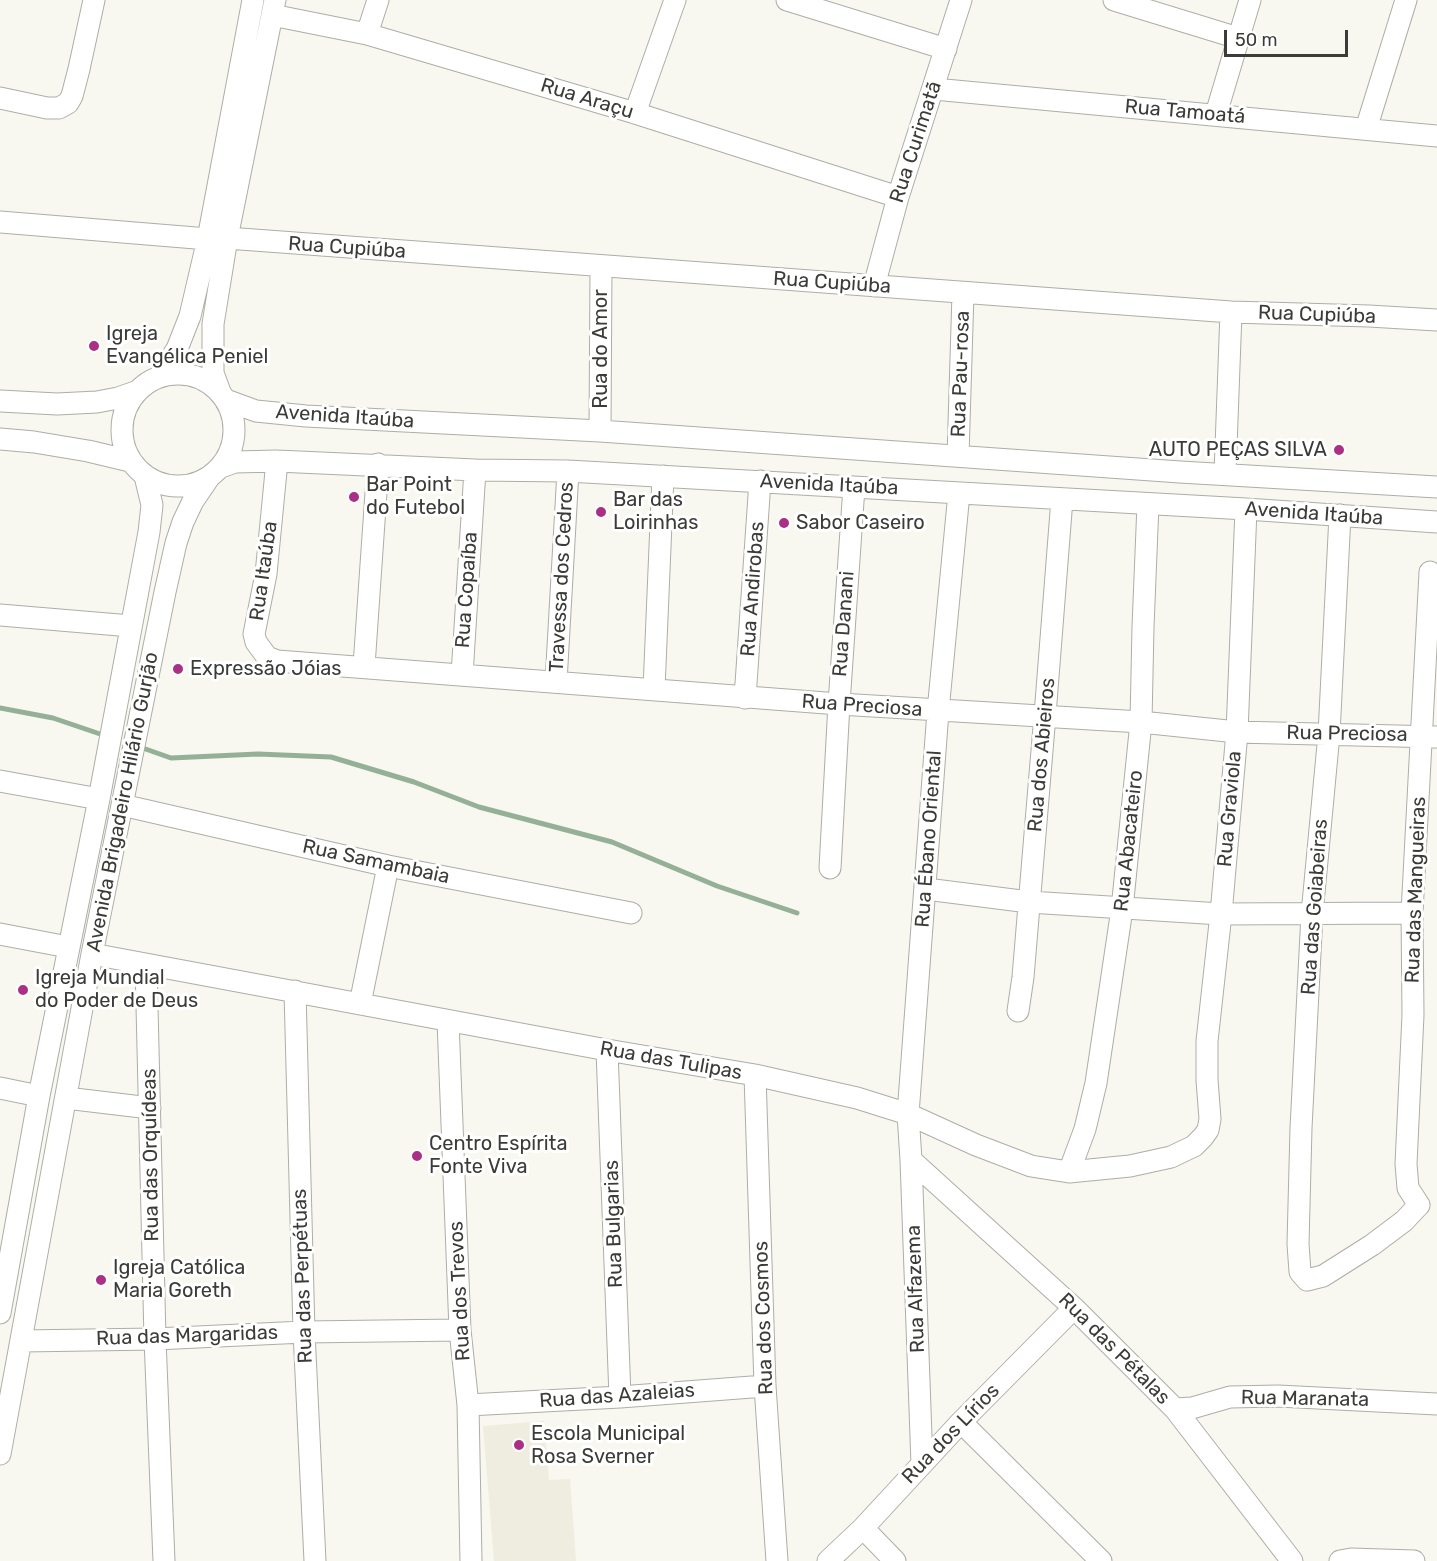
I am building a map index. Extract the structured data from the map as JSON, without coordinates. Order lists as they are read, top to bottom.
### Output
{
  "streets": {
    "street": [
      "Rua Araçu",
      "Rua Tamoatá",
      "Rua Curimatã",
      "Rua Cupiúba",
      "Rua do Amor",
      "Rua Pau-rosa",
      "Avenida Itaúba",
      "Rua Itaúba",
      "Travessa dos Cedros",
      "Rua Andirobas",
      "Rua Copaíba",
      "Rua Danani",
      "Rua Preciosa",
      "Rua dos Abieiros",
      "Avenida Brigadeiro Hilário Gurjão",
      "Rua Graviola",
      "Rua Ébano Oriental",
      "Rua Abacateiro",
      "Rua Samambaia",
      "Rua das Mangueiras",
      "Rua das Goiabeiras",
      "Rua das Tulipas",
      "Rua das Orquídeas",
      "Rua Bulgarias",
      "Rua das Perpétuas",
      "Rua Alfazema",
      "Rua dos Trevos",
      "Rua dos Cosmos",
      "Rua das Margaridas",
      "Rua das Pétalas",
      "Rua das Azaleias",
      "Rua Maranata",
      "Rua dos Lírios"
    ]
  },
  "crossings": [
    ["Rua Araçu", "Rua Curimatã"],
    ["Rua Tamoatá", "Rua Curimatã"],
    ["Rua Curimatã", "Rua Cupiúba"],
    ["Rua Cupiúba", "Rua do Amor"],
    ["Rua Cupiúba", "Rua Pau-rosa"],
    ["Rua do Amor", "Avenida Itaúba"],
    ["Rua Pau-rosa", "Avenida Itaúba"],
    ["Avenida Itaúba", "Rua Itaúba"],
    ["Avenida Itaúba", "Travessa dos Cedros"],
    ["Avenida Itaúba", "Rua Andirobas"],
    ["Avenida Itaúba", "Rua Copaíba"],
    ["Avenida Itaúba", "Rua Danani"],
    ["Avenida Itaúba", "Rua dos Abieiros"],
    ["Avenida Itaúba", "Avenida Brigadeiro Hilário Gurjão"],
    ["Avenida Itaúba", "Rua Graviola"],
    ["Avenida Itaúba", "Rua Ébano Oriental"],
    ["Avenida Itaúba", "Rua Abacateiro"],
    ["Avenida Itaúba", "Rua das Goiabeiras"],
    ["Rua Itaúba", "Rua Preciosa"],
    ["Travessa dos Cedros", "Rua Preciosa"],
    ["Rua Andirobas", "Rua Preciosa"],
    ["Rua Copaíba", "Rua Preciosa"],
    ["Rua Danani", "Rua Preciosa"],
    ["Rua Preciosa", "Rua dos Abieiros"],
    ["Rua Preciosa", "Rua Graviola"],
    ["Rua Preciosa", "Rua Ébano Oriental"],
    ["Rua Preciosa", "Rua Abacateiro"],
    ["Rua Preciosa", "Rua das Mangueiras"],
    ["Rua Preciosa", "Rua das Goiabeiras"],
    ["Avenida Brigadeiro Hilário Gurjão", "Rua Samambaia"],
    ["Avenida Brigadeiro Hilário Gurjão", "Rua das Tulipas"],
    ["Avenida Brigadeiro Hilário Gurjão", "Rua das Margaridas"],
    ["Rua Graviola", "Rua das Tulipas"],
    ["Rua Ébano Oriental", "Rua das Tulipas"],
    ["Rua Ébano Oriental", "Rua Alfazema"],
    ["Rua Abacateiro", "Rua das Tulipas"],
    ["Rua das Mangueiras", "Rua das Goiabeiras"],
    ["Rua das Tulipas", "Rua das Orquídeas"],
    ["Rua das Tulipas", "Rua Bulgarias"],
    ["Rua das Tulipas", "Rua das Perpétuas"],
    ["Rua das Tulipas", "Rua Alfazema"],
    ["Rua das Tulipas", "Rua dos Trevos"],
    ["Rua das Tulipas", "Rua dos Cosmos"],
    ["Rua das Orquídeas", "Rua das Margaridas"],
    ["Rua Bulgarias", "Rua das Azaleias"],
    ["Rua das Perpétuas", "Rua das Margaridas"],
    ["Rua Alfazema", "Rua das Pétalas"],
    ["Rua Alfazema", "Rua dos Lírios"],
    ["Rua dos Trevos", "Rua das Margaridas"],
    ["Rua dos Trevos", "Rua das Azaleias"],
    ["Rua dos Cosmos", "Rua das Azaleias"],
    ["Rua das Pétalas", "Rua Maranata"],
    ["Rua das Pétalas", "Rua dos Lírios"]
  ],
  "places": [
    "Igreja Evangélica Peniel",
    "AUTO PEÇAS SILVA",
    "Bar Point do Futebol",
    "Bar das Loirinhas",
    "Sabor Caseiro",
    "Expressão Jóias",
    "Igreja Mundial do Poder de Deus",
    "Centro Espírita Fonte Viva",
    "Igreja Católica Maria Goreth",
    "Escola Municipal Rosa Sverner"
  ],
  "scale_bar": "50 m"
}
